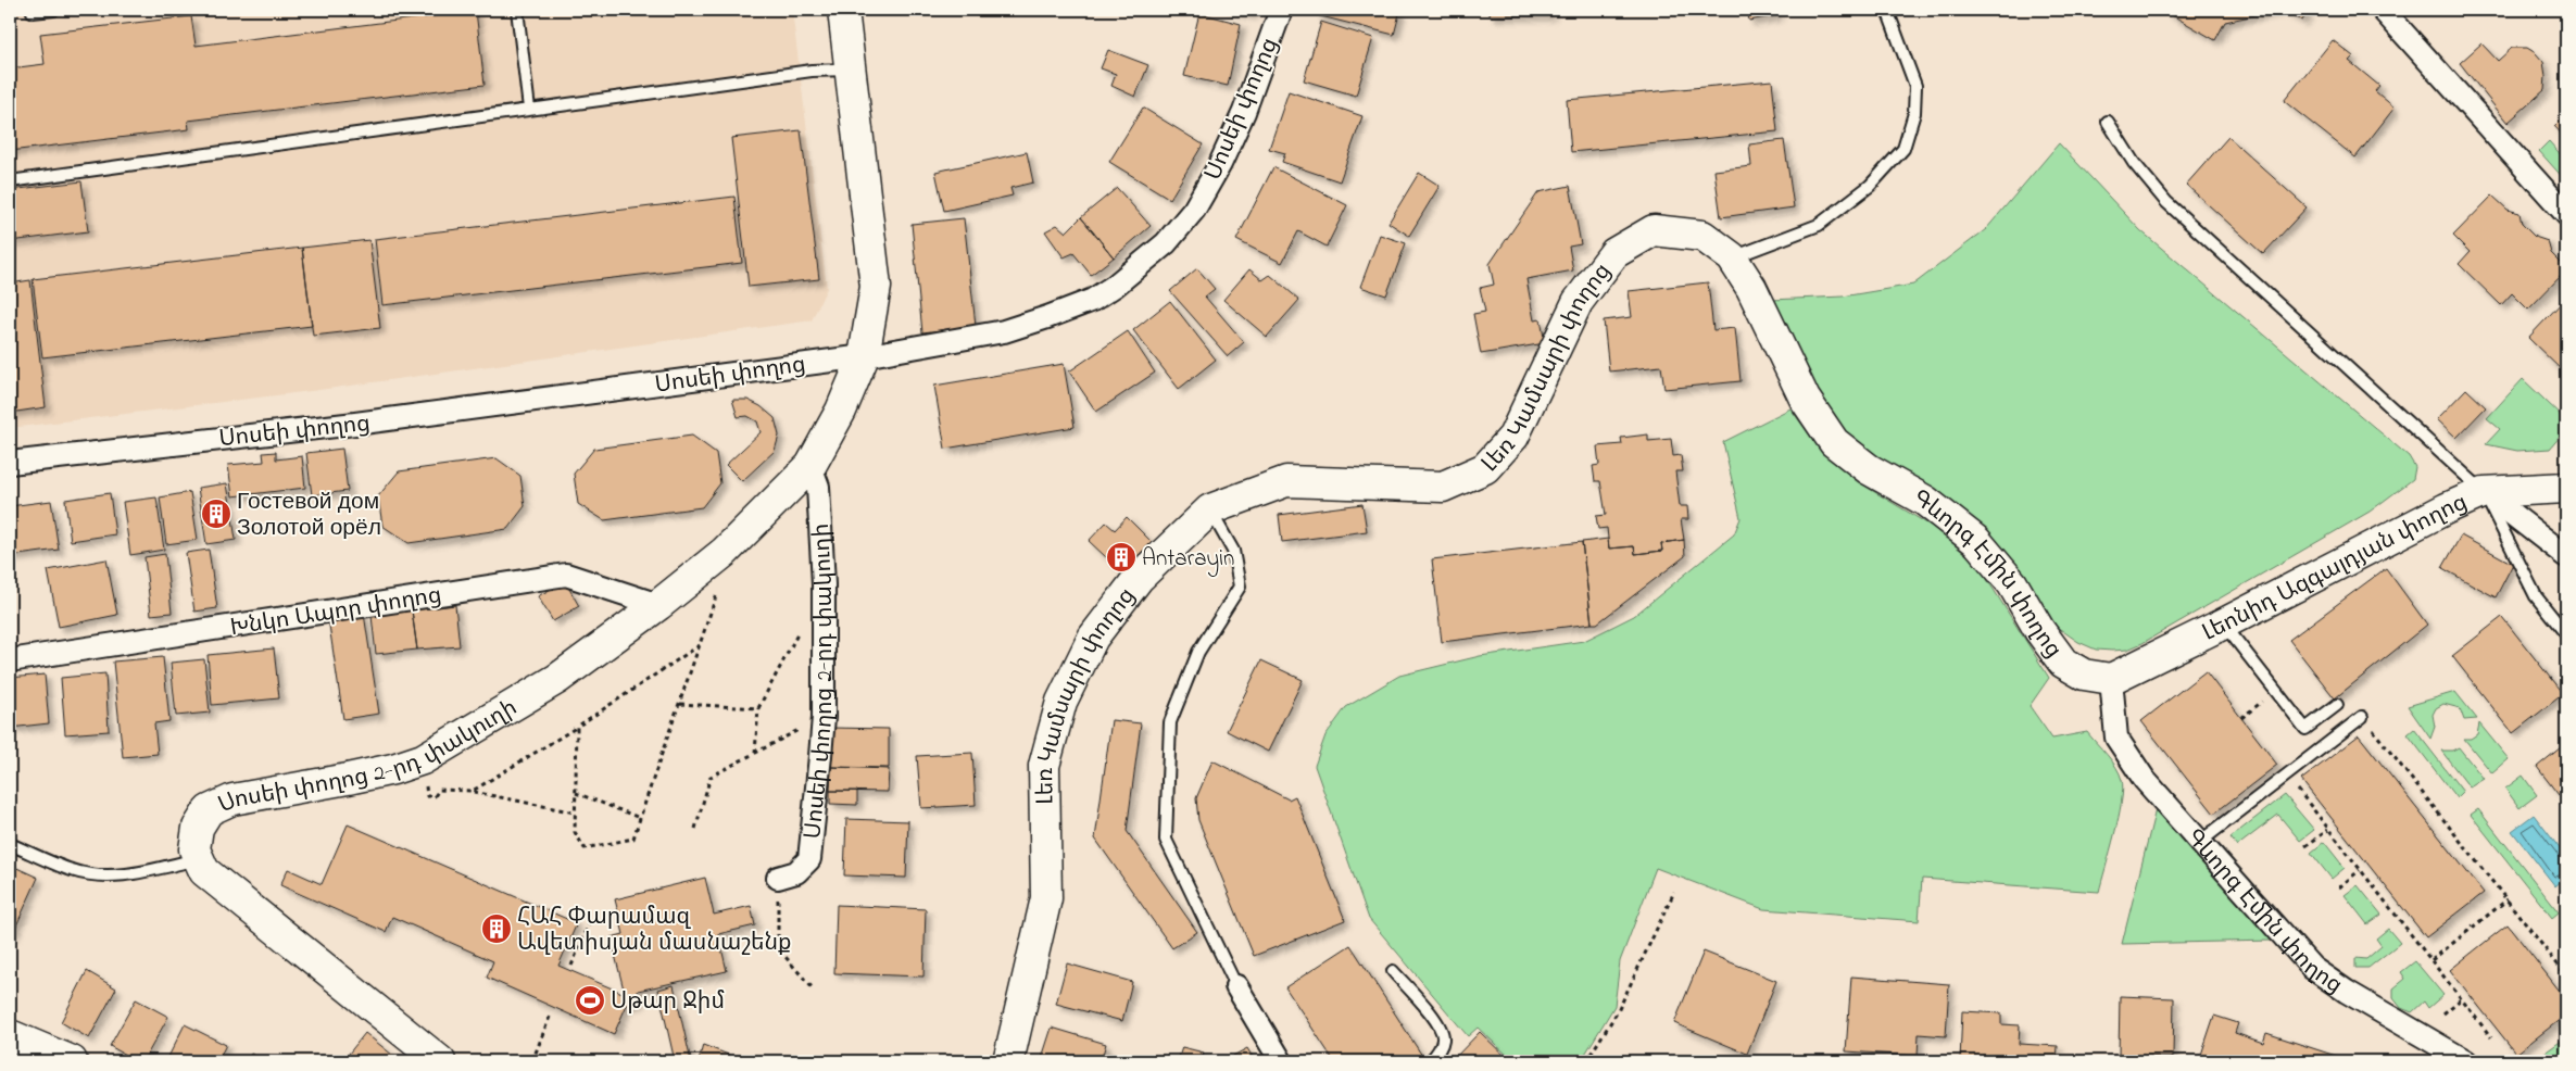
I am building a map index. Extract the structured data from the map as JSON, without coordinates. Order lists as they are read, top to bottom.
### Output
{
  "streets": {
    "street": [
      "Սոսեի փողոց",
      "Լեռ Կամսարի փողոց",
      "Լեոնիդ Ազգալդյան փողոց",
      "Գևորգ Էմին փողոց",
      "Խնկո Ապոր փողոց",
      "Սոսեի փողոց 2-րդ փակուղի"
    ]
  },
  "crossings": [
    ["Սոսեի փողոց", "Սոսեի փողոց 2-րդ փակուղի"],
    ["Լեռ Կամսարի փողոց", "Գևորգ Էմին փողոց"],
    ["Լեոնիդ Ազգալդյան փողոց", "Գևորգ Էմին փողոց"],
    ["Խնկո Ապոր փողոց", "Սոսեի փողոց 2-րդ փակուղի"]
  ],
  "places": {
    "building": ["Гостевой дом Золотой орёл", "Antarayin", "ՀԱՀ Փարամազ Ավետիսյան մասնաշենք"],
    "sports": ["Սթար Ջիմ"]
  }
}
